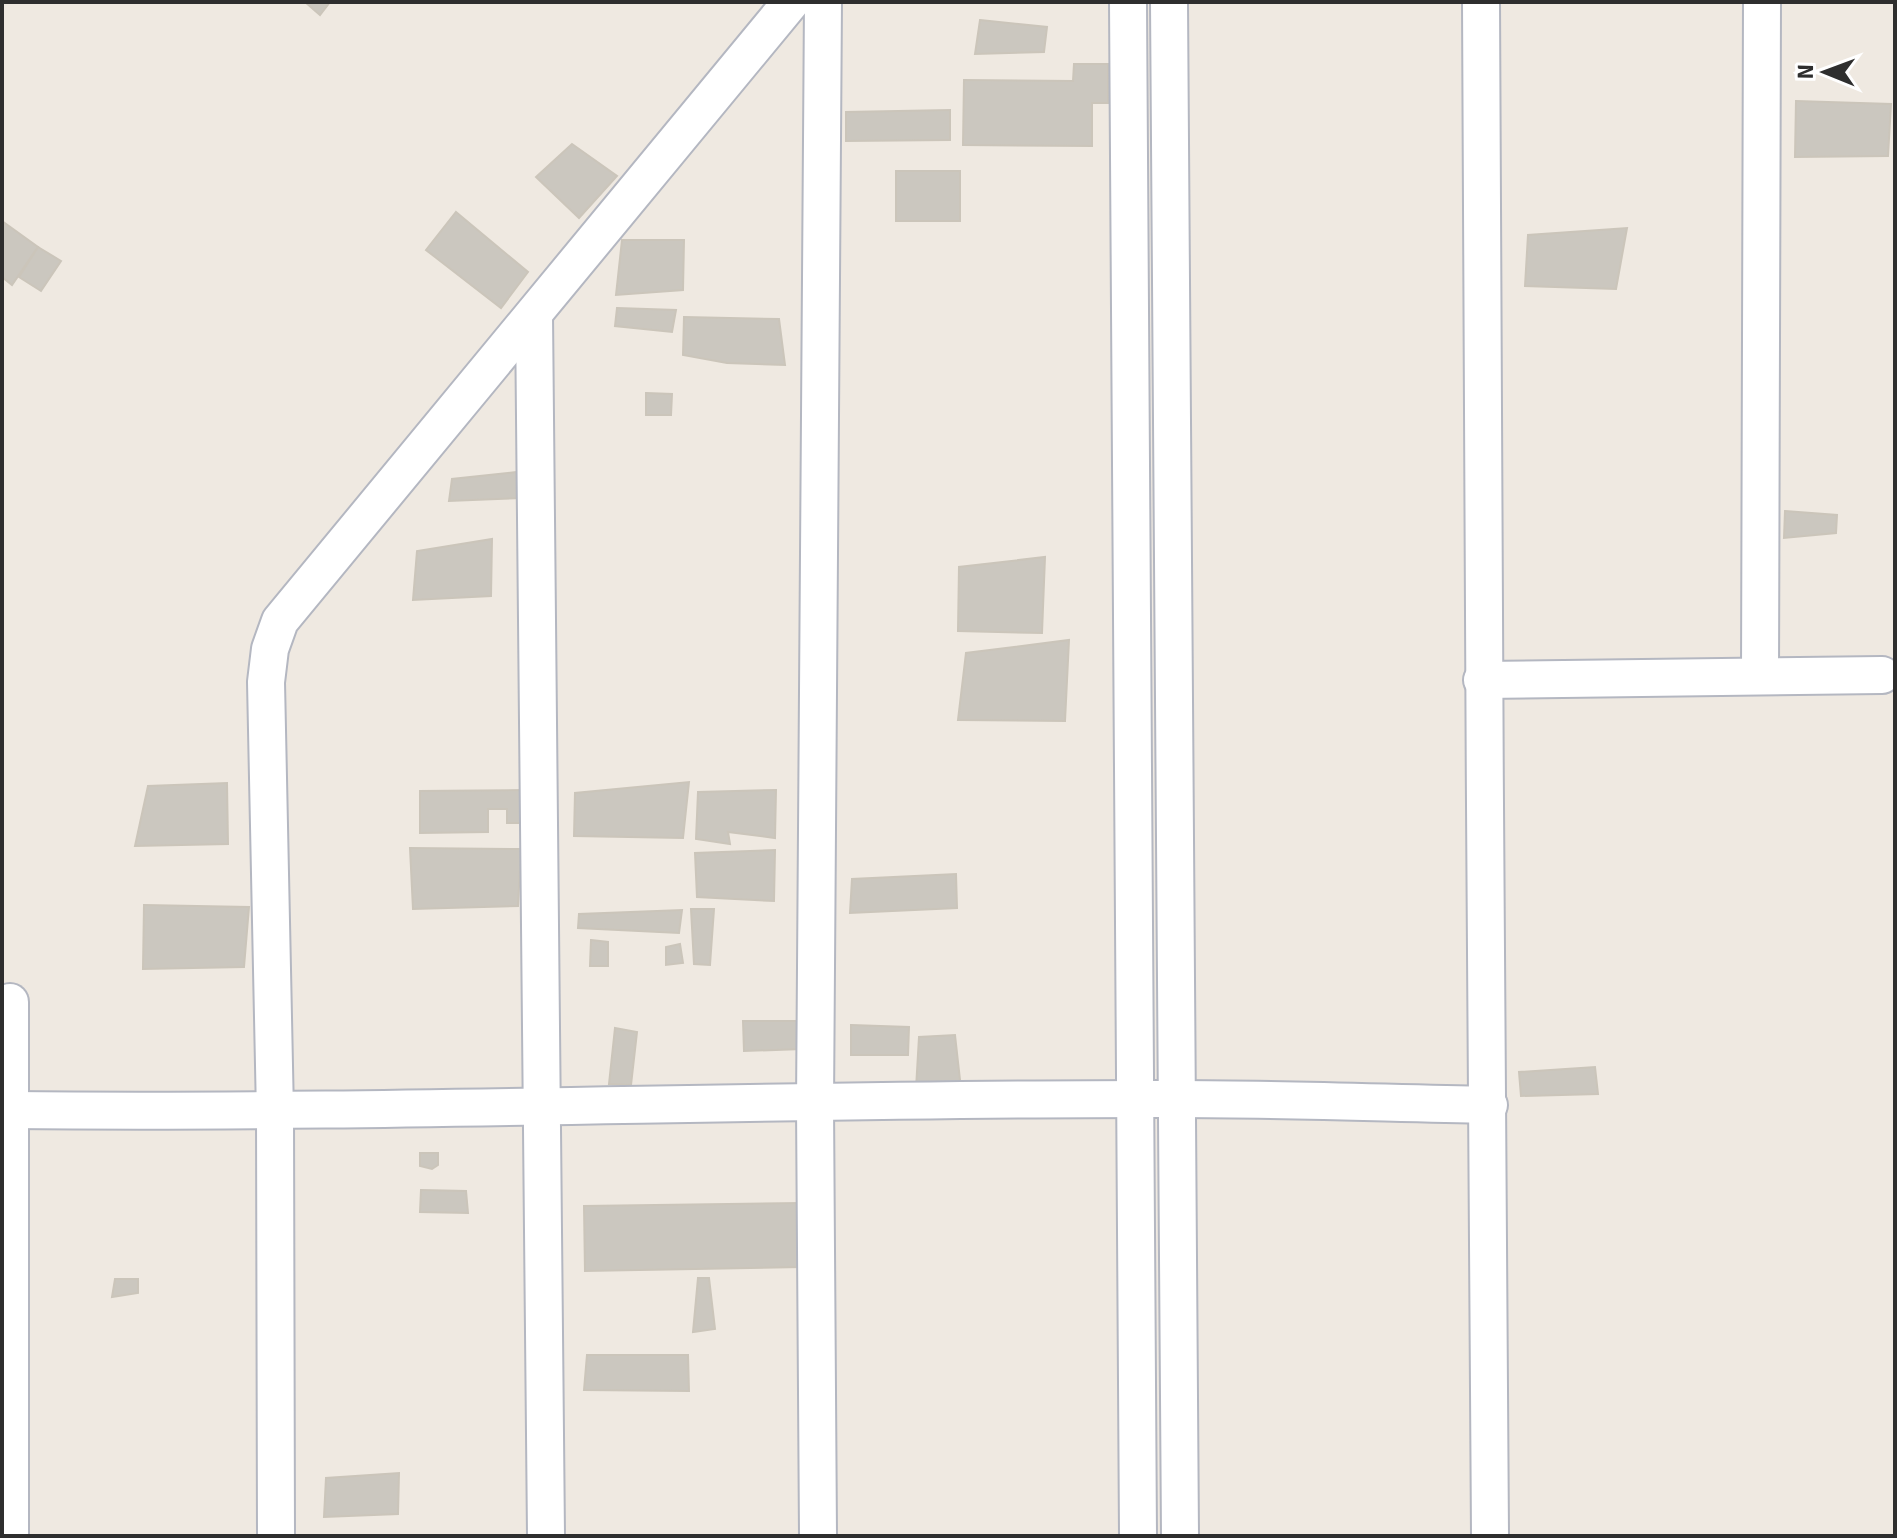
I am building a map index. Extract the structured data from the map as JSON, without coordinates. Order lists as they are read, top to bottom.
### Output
{
  "north": "left"
}
